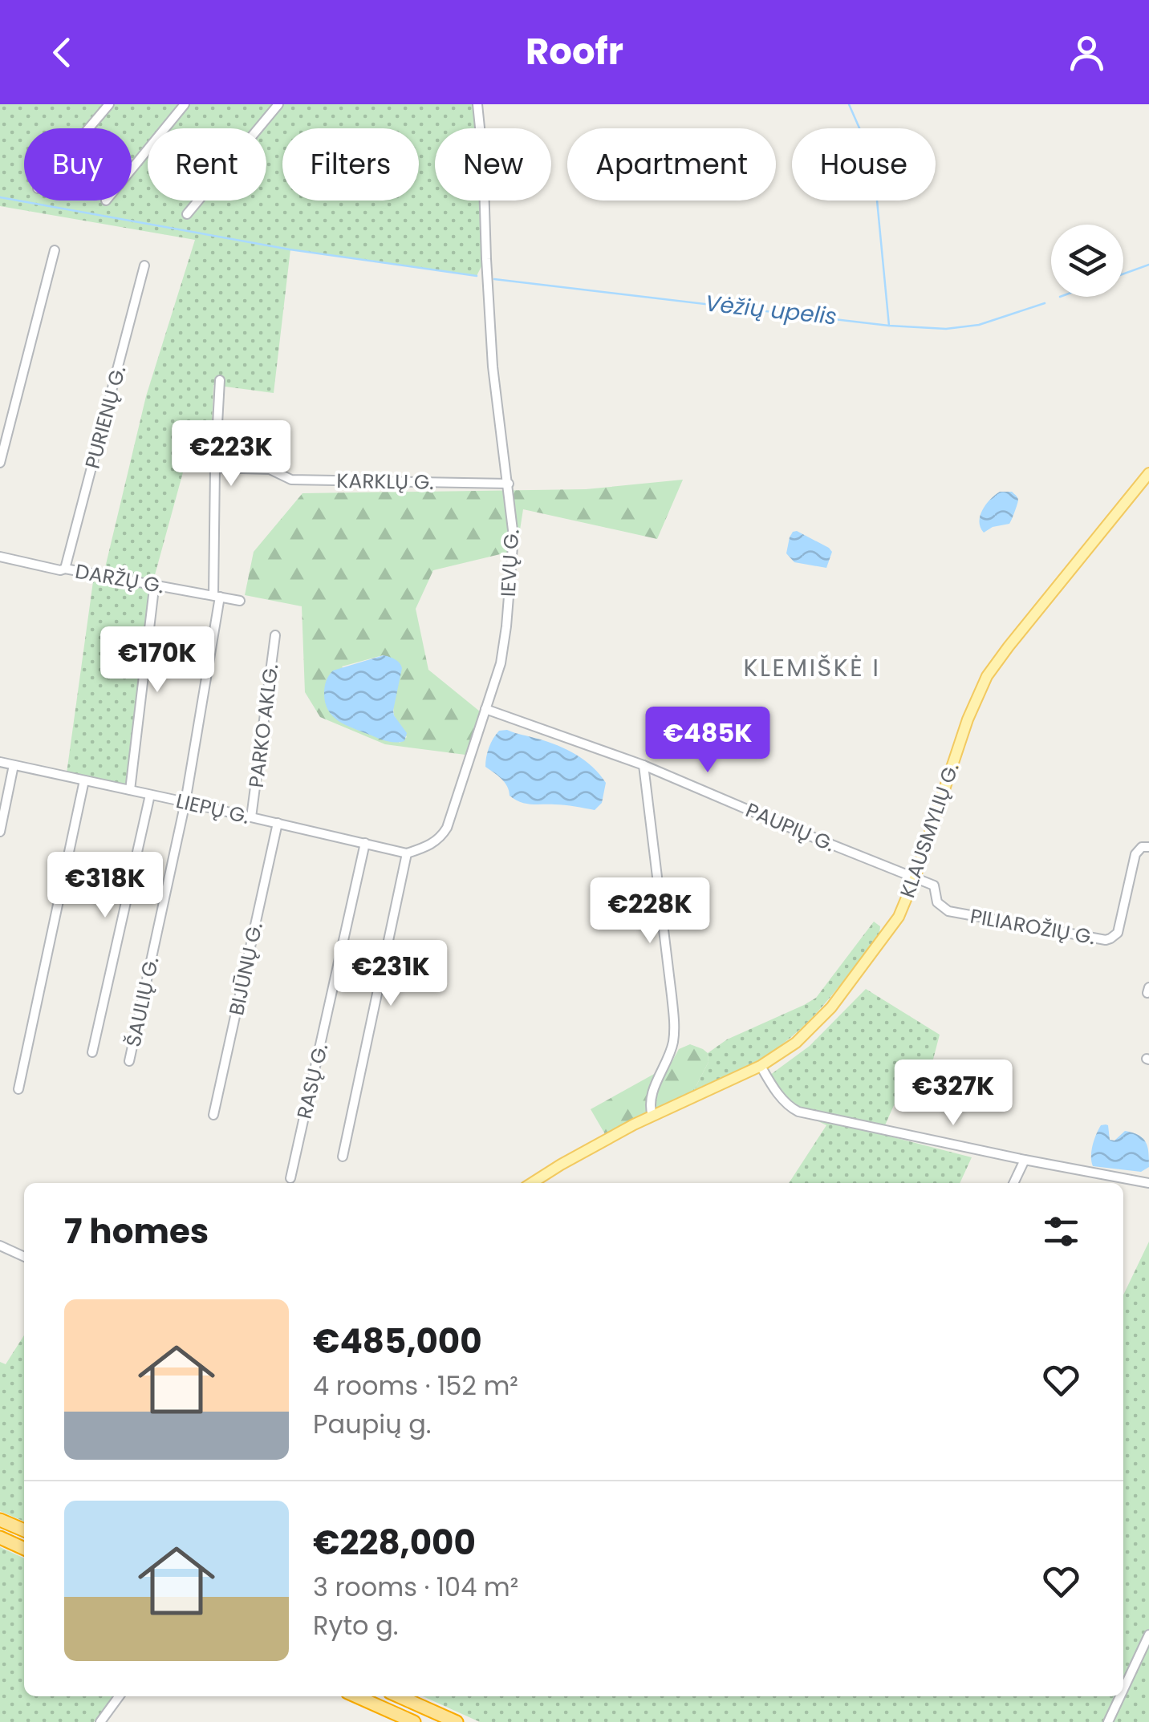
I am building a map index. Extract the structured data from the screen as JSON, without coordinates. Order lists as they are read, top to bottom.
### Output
{
  "streets": {
    "main road": ["KLAUSMYLIŲ G."],
    "street": [
      "PURIENŲ G.",
      "KARKLŲ G.",
      "IEVŲ G.",
      "DARŽŲ G.",
      "PARKO AKLG.",
      "LIEPŲ G.",
      "PAUPIŲ G.",
      "PILIAROŽIŲ G.",
      "BIJŪNŲ G.",
      "ŠAULIŲ G.",
      "RASŲ G."
    ]
  },
  "crossings": [
    ["PURIENŲ G.", "DARŽŲ G."],
    ["KARKLŲ G.", "IEVŲ G."],
    ["KARKLŲ G.", "ŠAULIŲ G."],
    ["IEVŲ G.", "LIEPŲ G."],
    ["IEVŲ G.", "PAUPIŲ G."],
    ["DARŽŲ G.", "ŠAULIŲ G."],
    ["PARKO AKLG.", "LIEPŲ G."],
    ["LIEPŲ G.", "BIJŪNŲ G."],
    ["LIEPŲ G.", "ŠAULIŲ G."],
    ["LIEPŲ G.", "RASŲ G."],
    ["PAUPIŲ G.", "KLAUSMYLIŲ G."],
    ["PAUPIŲ G.", "PILIAROŽIŲ G."],
    ["KLAUSMYLIŲ G.", "PILIAROŽIŲ G."]
  ],
  "districts": ["KLEMIŠKĖ I"],
  "water": ["Vėžių upelis"],
  "page": {
    "header": "Roofr",
    "chip": [
      "Buy",
      "Rent",
      "Filters",
      "New",
      "Apartment",
      "House"
    ],
    "price": [
      "€223K",
      "€170K",
      "€485K",
      "€318K",
      "€228K",
      "€231K",
      "€327K"
    ],
    "heading": "7 homes",
    "list": [
      {
        "name": "€485,000",
        "note": "4 rooms · 152 m² · Paupių g."
      },
      {
        "name": "€228,000",
        "note": "3 rooms · 104 m² · Ryto g."
      }
    ]
  }
}
